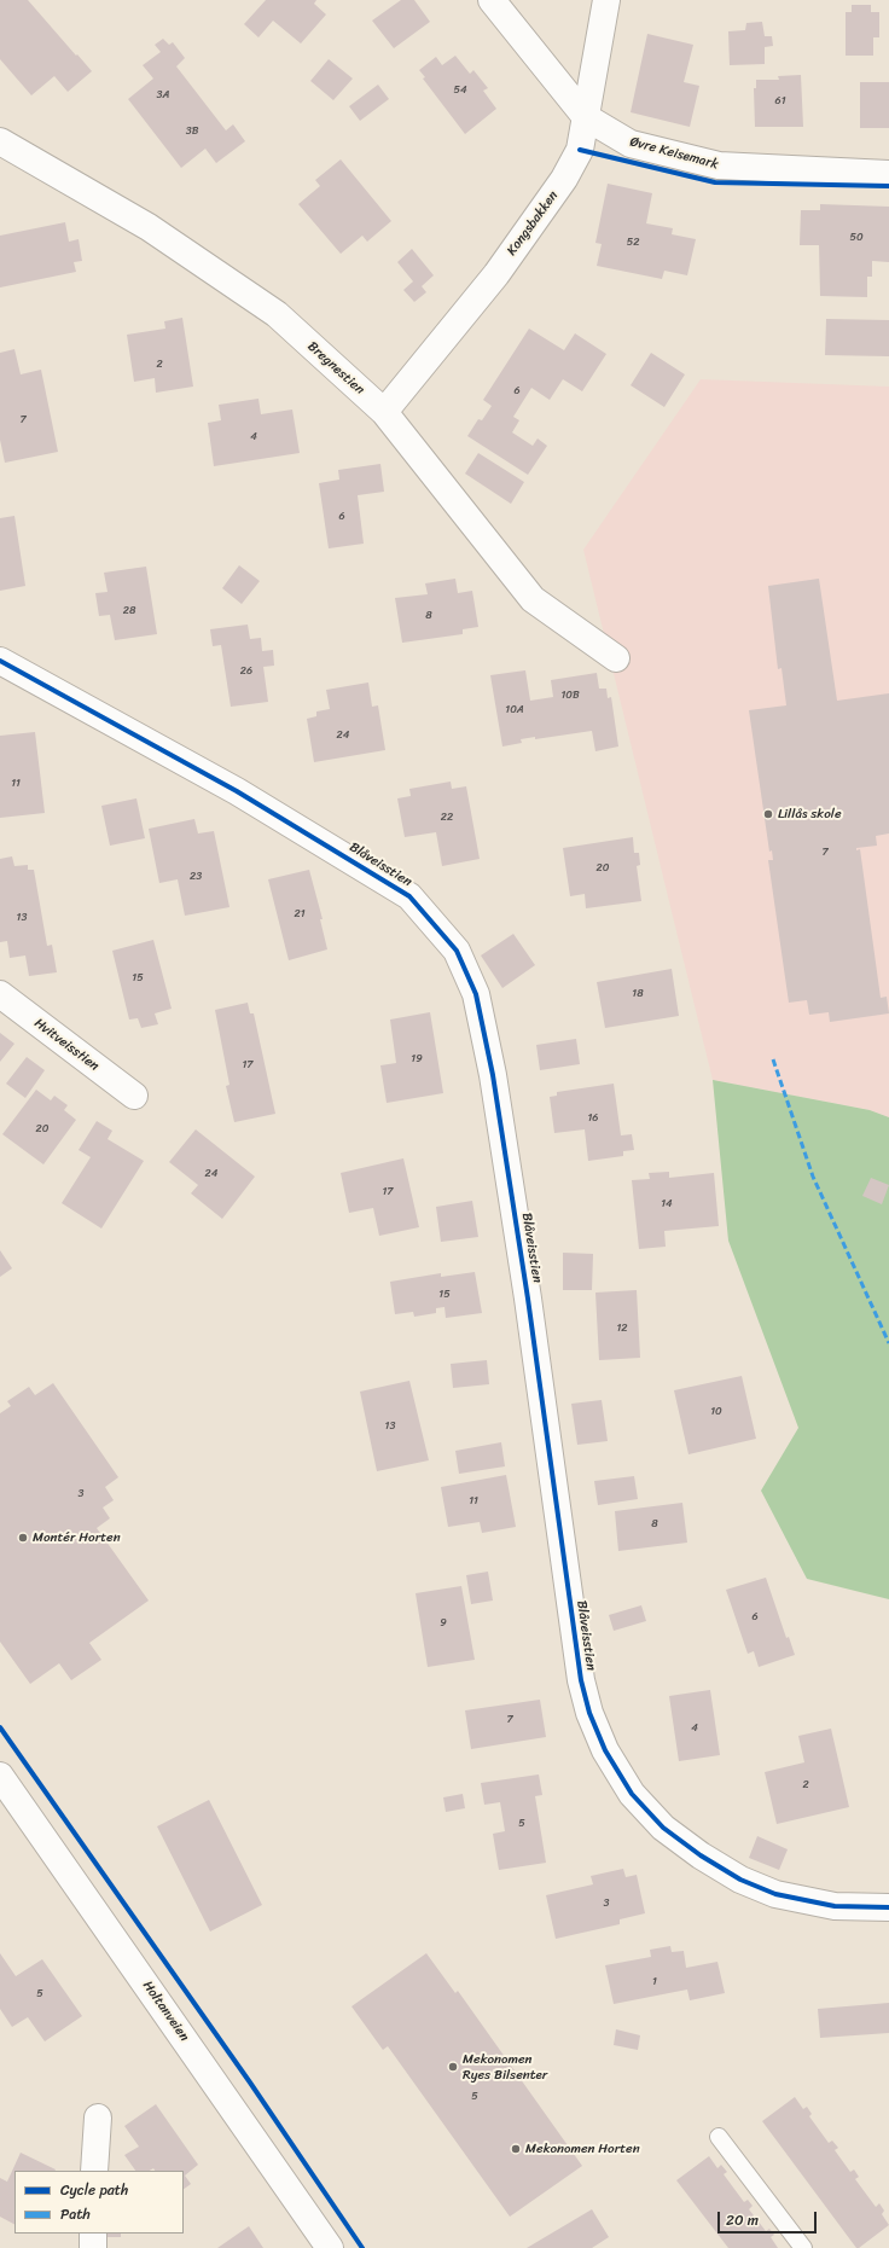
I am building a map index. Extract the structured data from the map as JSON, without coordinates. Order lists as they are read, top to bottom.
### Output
{
  "streets": {
    "street": [
      "Øvre Keisemark",
      "Kongsbakken",
      "Bregnestien",
      "Blåveisstien",
      "Hvitveisstien",
      "Holtanveien"
    ]
  },
  "crossings": [
    ["Øvre Keisemark", "Kongsbakken"],
    ["Kongsbakken", "Bregnestien"]
  ],
  "places": [
    "Lillås skole",
    "Montér Horten",
    "Mekonomen Ryes Bilsenter",
    "Mekonomen Horten"
  ],
  "house_numbers": [
    "54",
    "3A",
    "61",
    "3B",
    "50",
    "52",
    "2",
    "6",
    "7",
    "4",
    "6",
    "28",
    "8",
    "26",
    "10B",
    "10A",
    "24",
    "11",
    "22",
    "7",
    "20",
    "23",
    "21",
    "13",
    "15",
    "18",
    "19",
    "17",
    "16",
    "20",
    "24",
    "17",
    "14",
    "15",
    "12",
    "10",
    "13",
    "3",
    "11",
    "8",
    "6",
    "9",
    "7",
    "4",
    "2",
    "5",
    "3",
    "1",
    "5",
    "5"
  ],
  "legend": ["Cycle path", "Path"],
  "scale_bar": "20 m"
}
